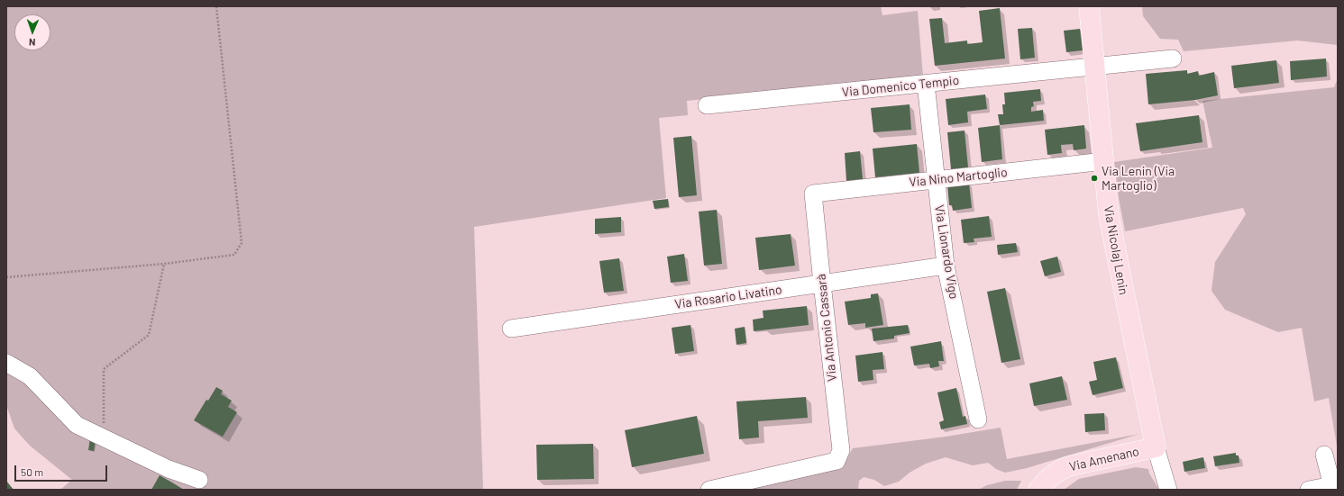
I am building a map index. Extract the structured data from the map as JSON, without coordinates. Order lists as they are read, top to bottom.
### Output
{
  "streets": {
    "main road": ["Via Nicolaj Lenin", "Via Amenano"],
    "street": [
      "Via Domenico Tempio",
      "Via Nino Martoglio",
      "Via Lionardo Vigo",
      "Via Rosario Livatino",
      "Via Antonio Cassarà"
    ]
  },
  "crossings": [
    ["Via Domenico Tempio", "Via Nicolaj Lenin"],
    ["Via Domenico Tempio", "Via Lionardo Vigo"],
    ["Via Nino Martoglio", "Via Nicolaj Lenin"],
    ["Via Nino Martoglio", "Via Lionardo Vigo"],
    ["Via Nino Martoglio", "Via Antonio Cassarà"],
    ["Via Nicolaj Lenin", "Via Amenano"],
    ["Via Lionardo Vigo", "Via Rosario Livatino"],
    ["Via Rosario Livatino", "Via Antonio Cassarà"]
  ],
  "places": ["Via Lenin (Via Martoglio)"],
  "scale_bar": "50 m",
  "north": "bottom"
}
